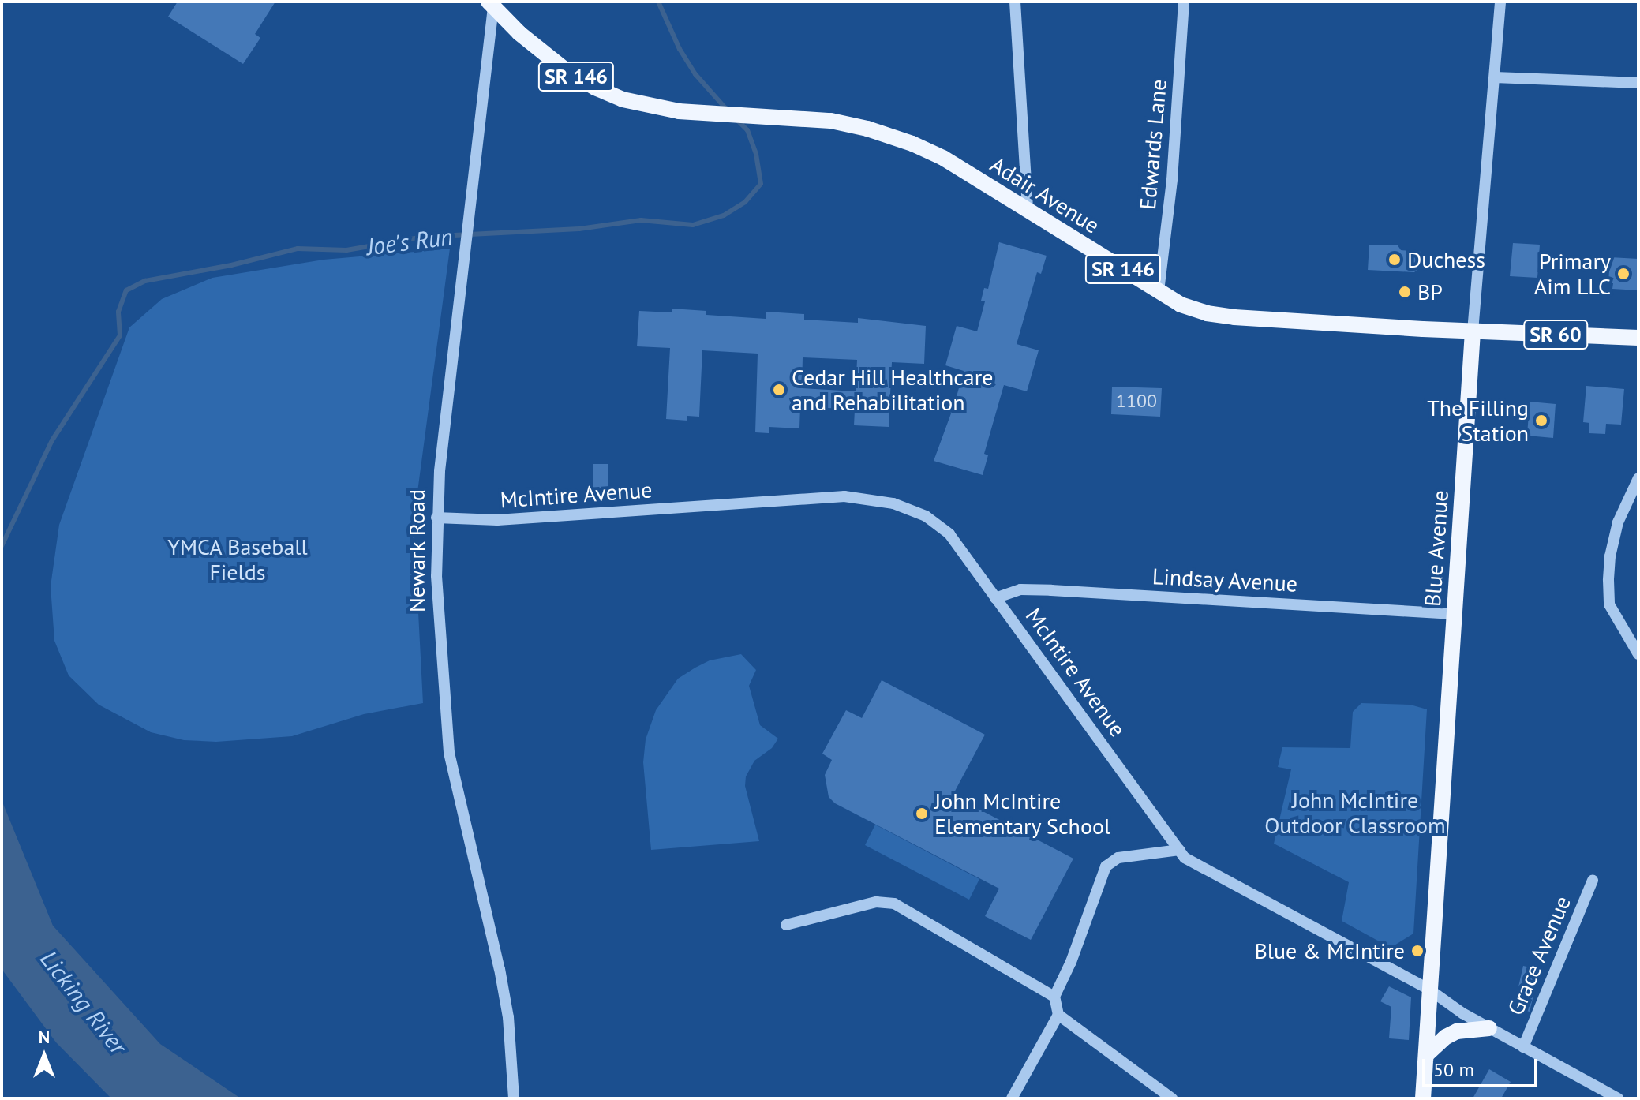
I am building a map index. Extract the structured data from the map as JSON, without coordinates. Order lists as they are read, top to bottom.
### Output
{
  "streets": {
    "main road": [
      "SR 146",
      "Adair Avenue",
      "SR 60",
      "Blue Avenue"
    ],
    "street": [
      "Edwards Lane",
      "McIntire Avenue",
      "Newark Road",
      "Lindsay Avenue",
      "Grace Avenue"
    ]
  },
  "crossings": [
    ["Edwards Lane", "Adair Avenue"],
    ["Adair Avenue", "Blue Avenue"],
    ["Adair Avenue", "Newark Road"],
    ["McIntire Avenue", "Blue Avenue"],
    ["McIntire Avenue", "Newark Road"],
    ["McIntire Avenue", "Lindsay Avenue"],
    ["McIntire Avenue", "Grace Avenue"],
    ["Blue Avenue", "Lindsay Avenue"]
  ],
  "water": ["Joe's Run", "Licking River"],
  "parks": ["YMCA Baseball Fields", "John McIntire Outdoor Classroom"],
  "places": [
    "Duchess",
    "Primary Aim LLC",
    "BP",
    "Cedar Hill Healthcare and Rehabilitation",
    "The Filling Station",
    "John McIntire Elementary School",
    "Blue & McIntire"
  ],
  "house_numbers": ["1100"],
  "scale_bar": "50 m",
  "north": "top"
}
